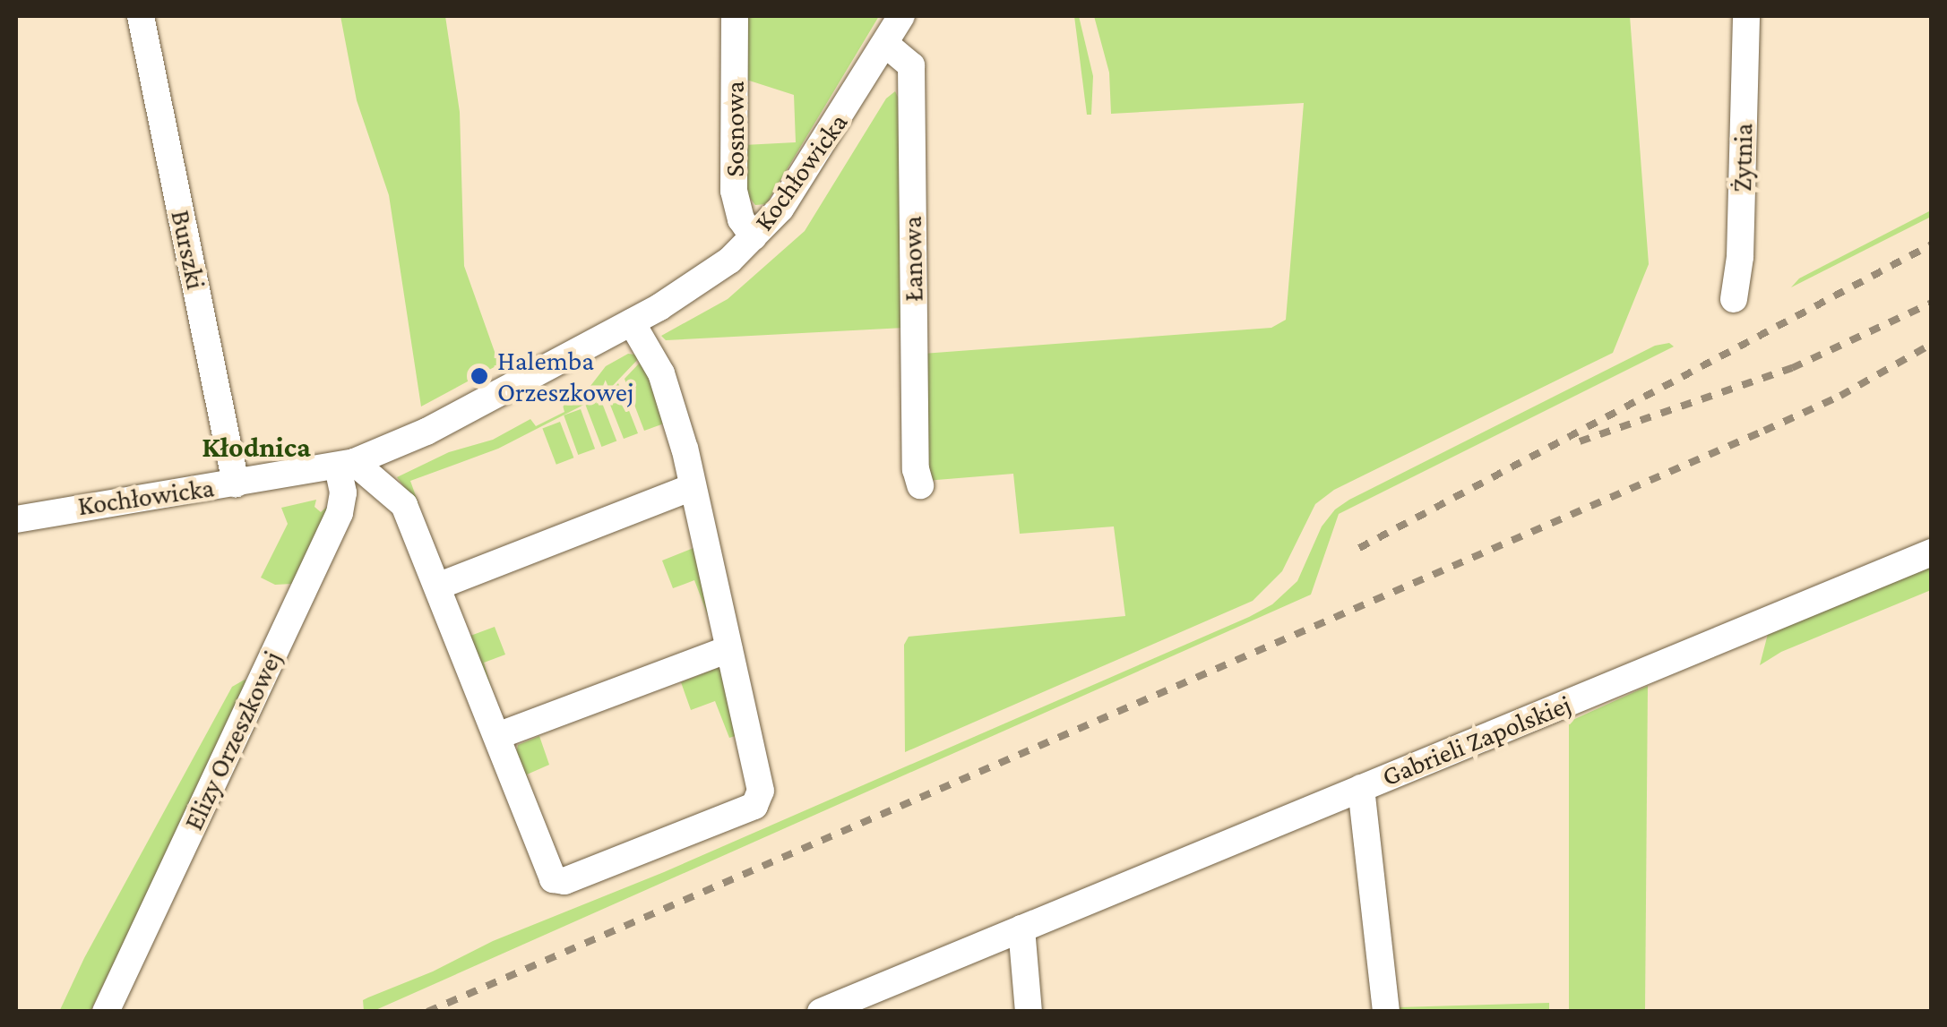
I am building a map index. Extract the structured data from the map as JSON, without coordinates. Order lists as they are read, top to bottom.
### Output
{
  "streets": {
    "street": [
      "Sosnowa",
      "Żytnia",
      "Kochłowicka",
      "Burszki",
      "Łanowa",
      "Elizy Orzeszkowej",
      "Gabrieli Zapolskiej"
    ]
  },
  "crossings": [
    ["Sosnowa", "Kochłowicka"],
    ["Kochłowicka", "Burszki"],
    ["Kochłowicka", "Łanowa"],
    ["Kochłowicka", "Elizy Orzeszkowej"]
  ],
  "districts": ["Kłodnica"],
  "places": ["Halemba Orzeszkowej"]
}
